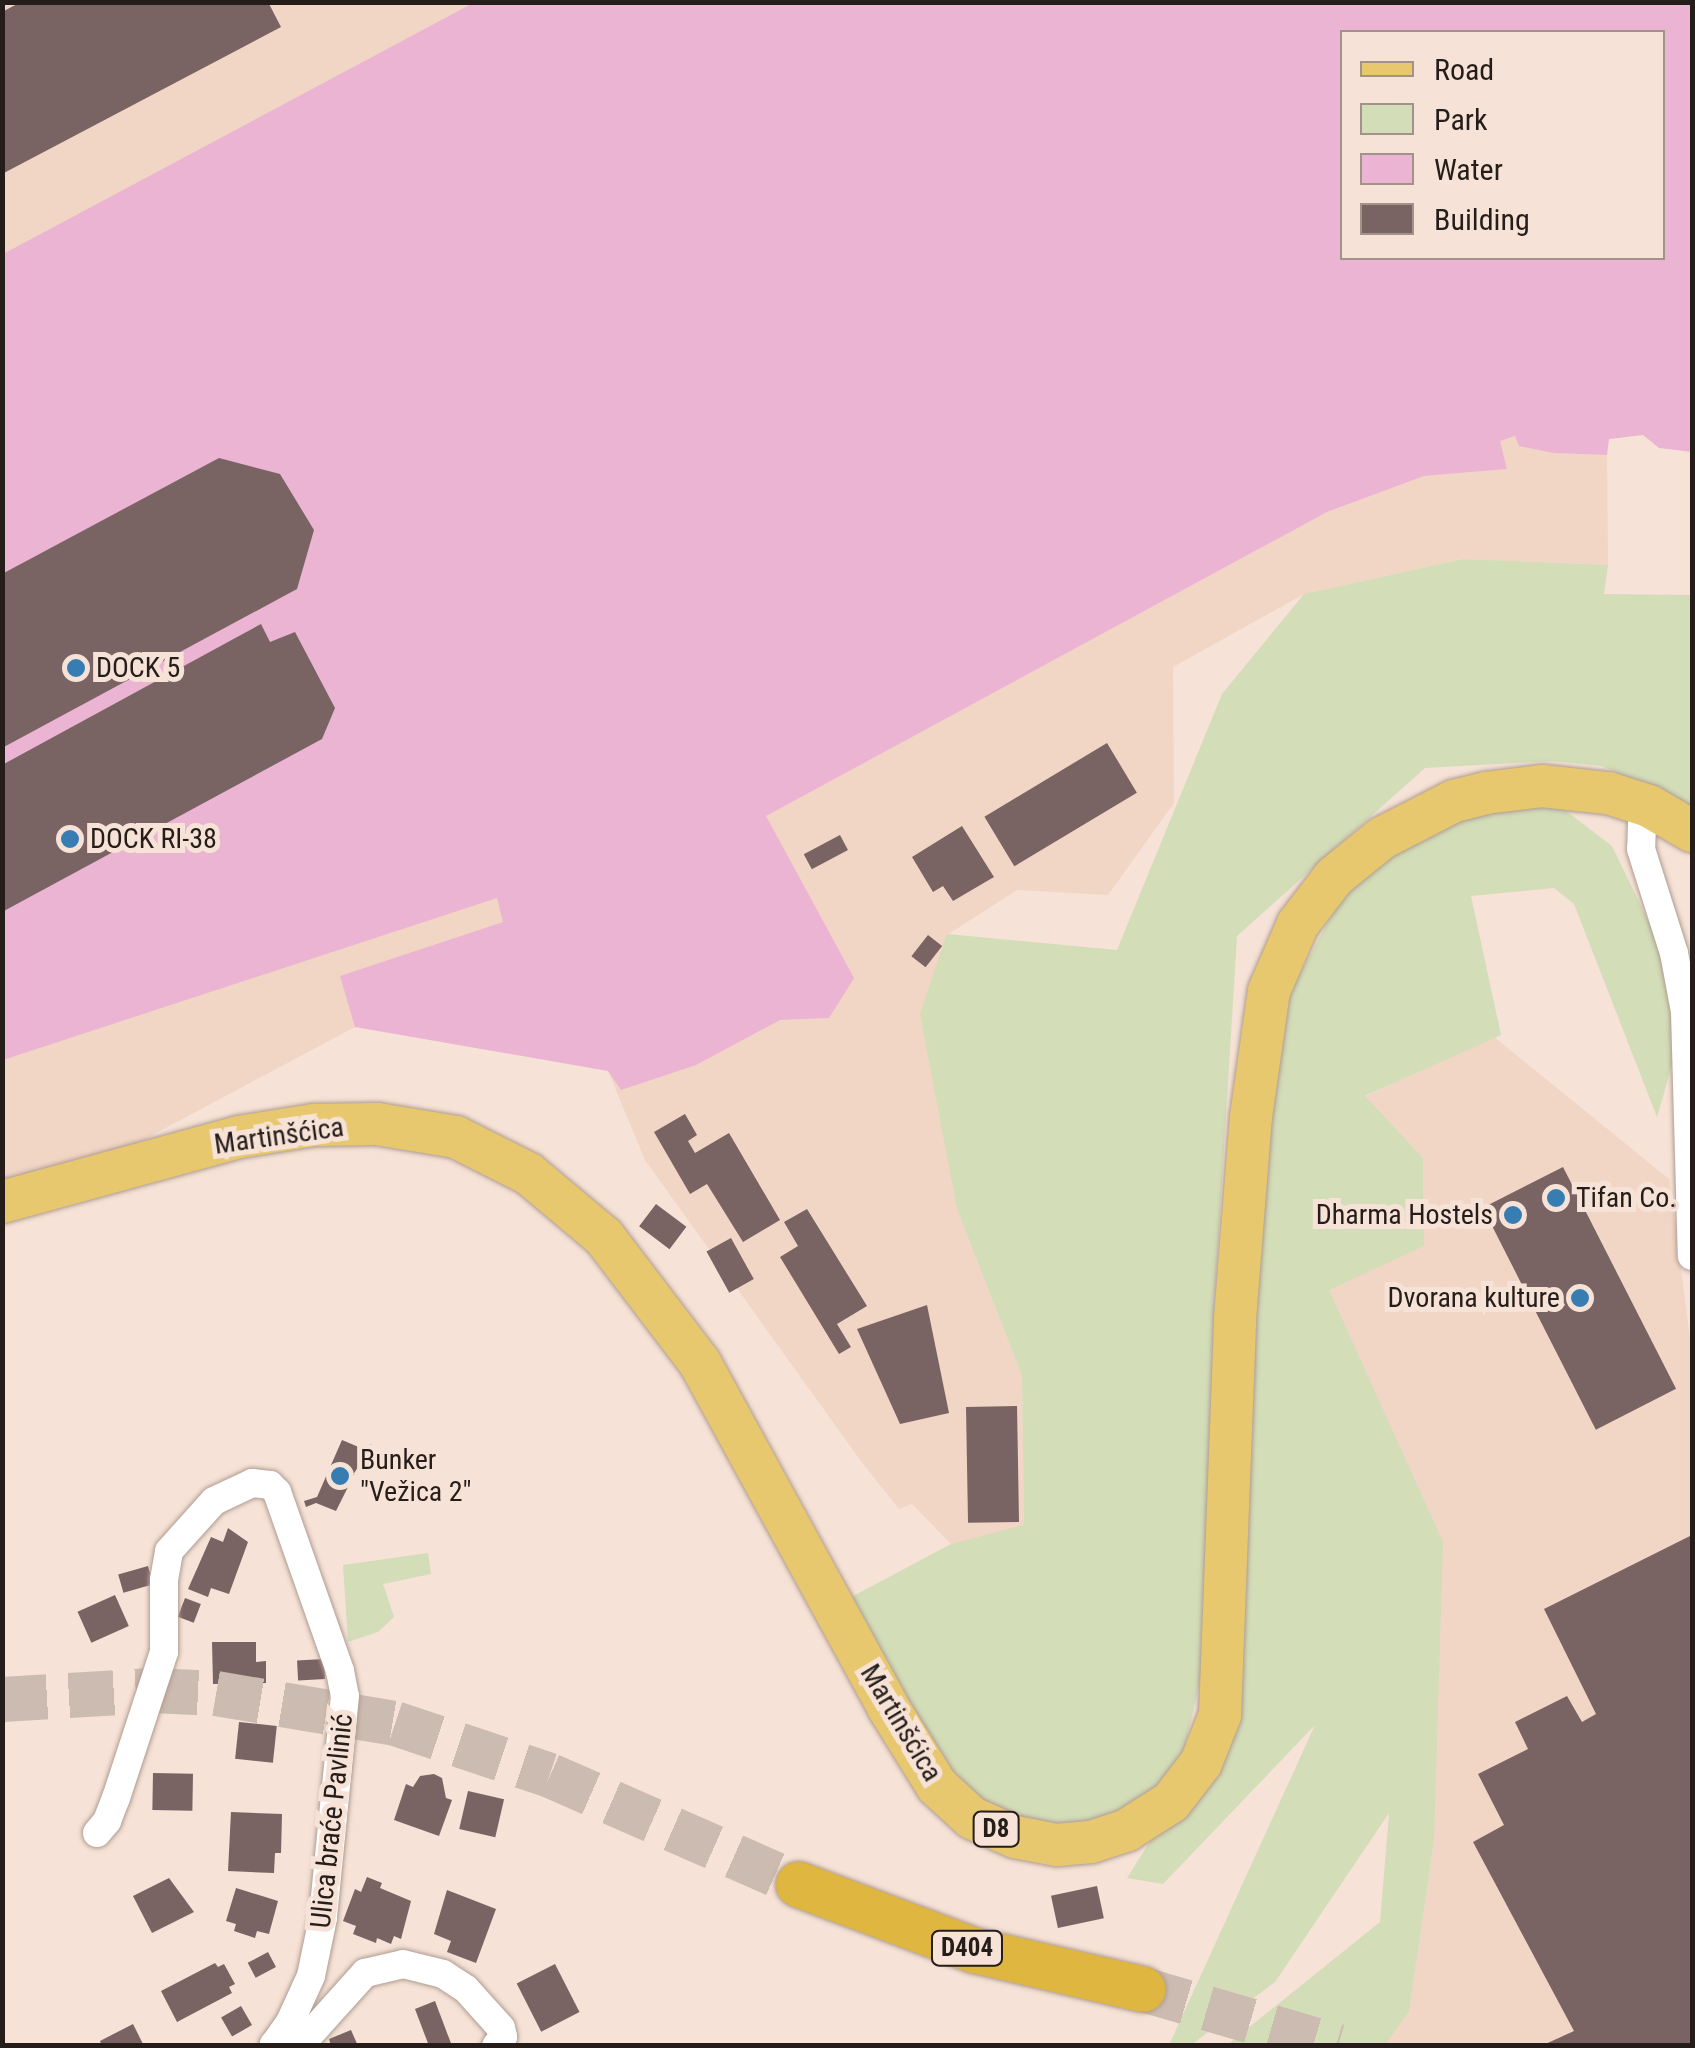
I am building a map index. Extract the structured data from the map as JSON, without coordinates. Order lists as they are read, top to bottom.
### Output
{
  "streets": {
    "highway": ["D404"],
    "main road": ["Martinšćica", "D8"],
    "street": ["Ulica braće Pavlinić"]
  },
  "crossings": [
    ["Martinšćica", "D8"]
  ],
  "places": [
    "DOCK 5",
    "DOCK RI-38",
    "Tifan Co.",
    "Dharma Hostels",
    "Dvorana kulture",
    "Bunker \"Vežica 2\""
  ],
  "legend": [
    "Road",
    "Park",
    "Water",
    "Building"
  ]
}
